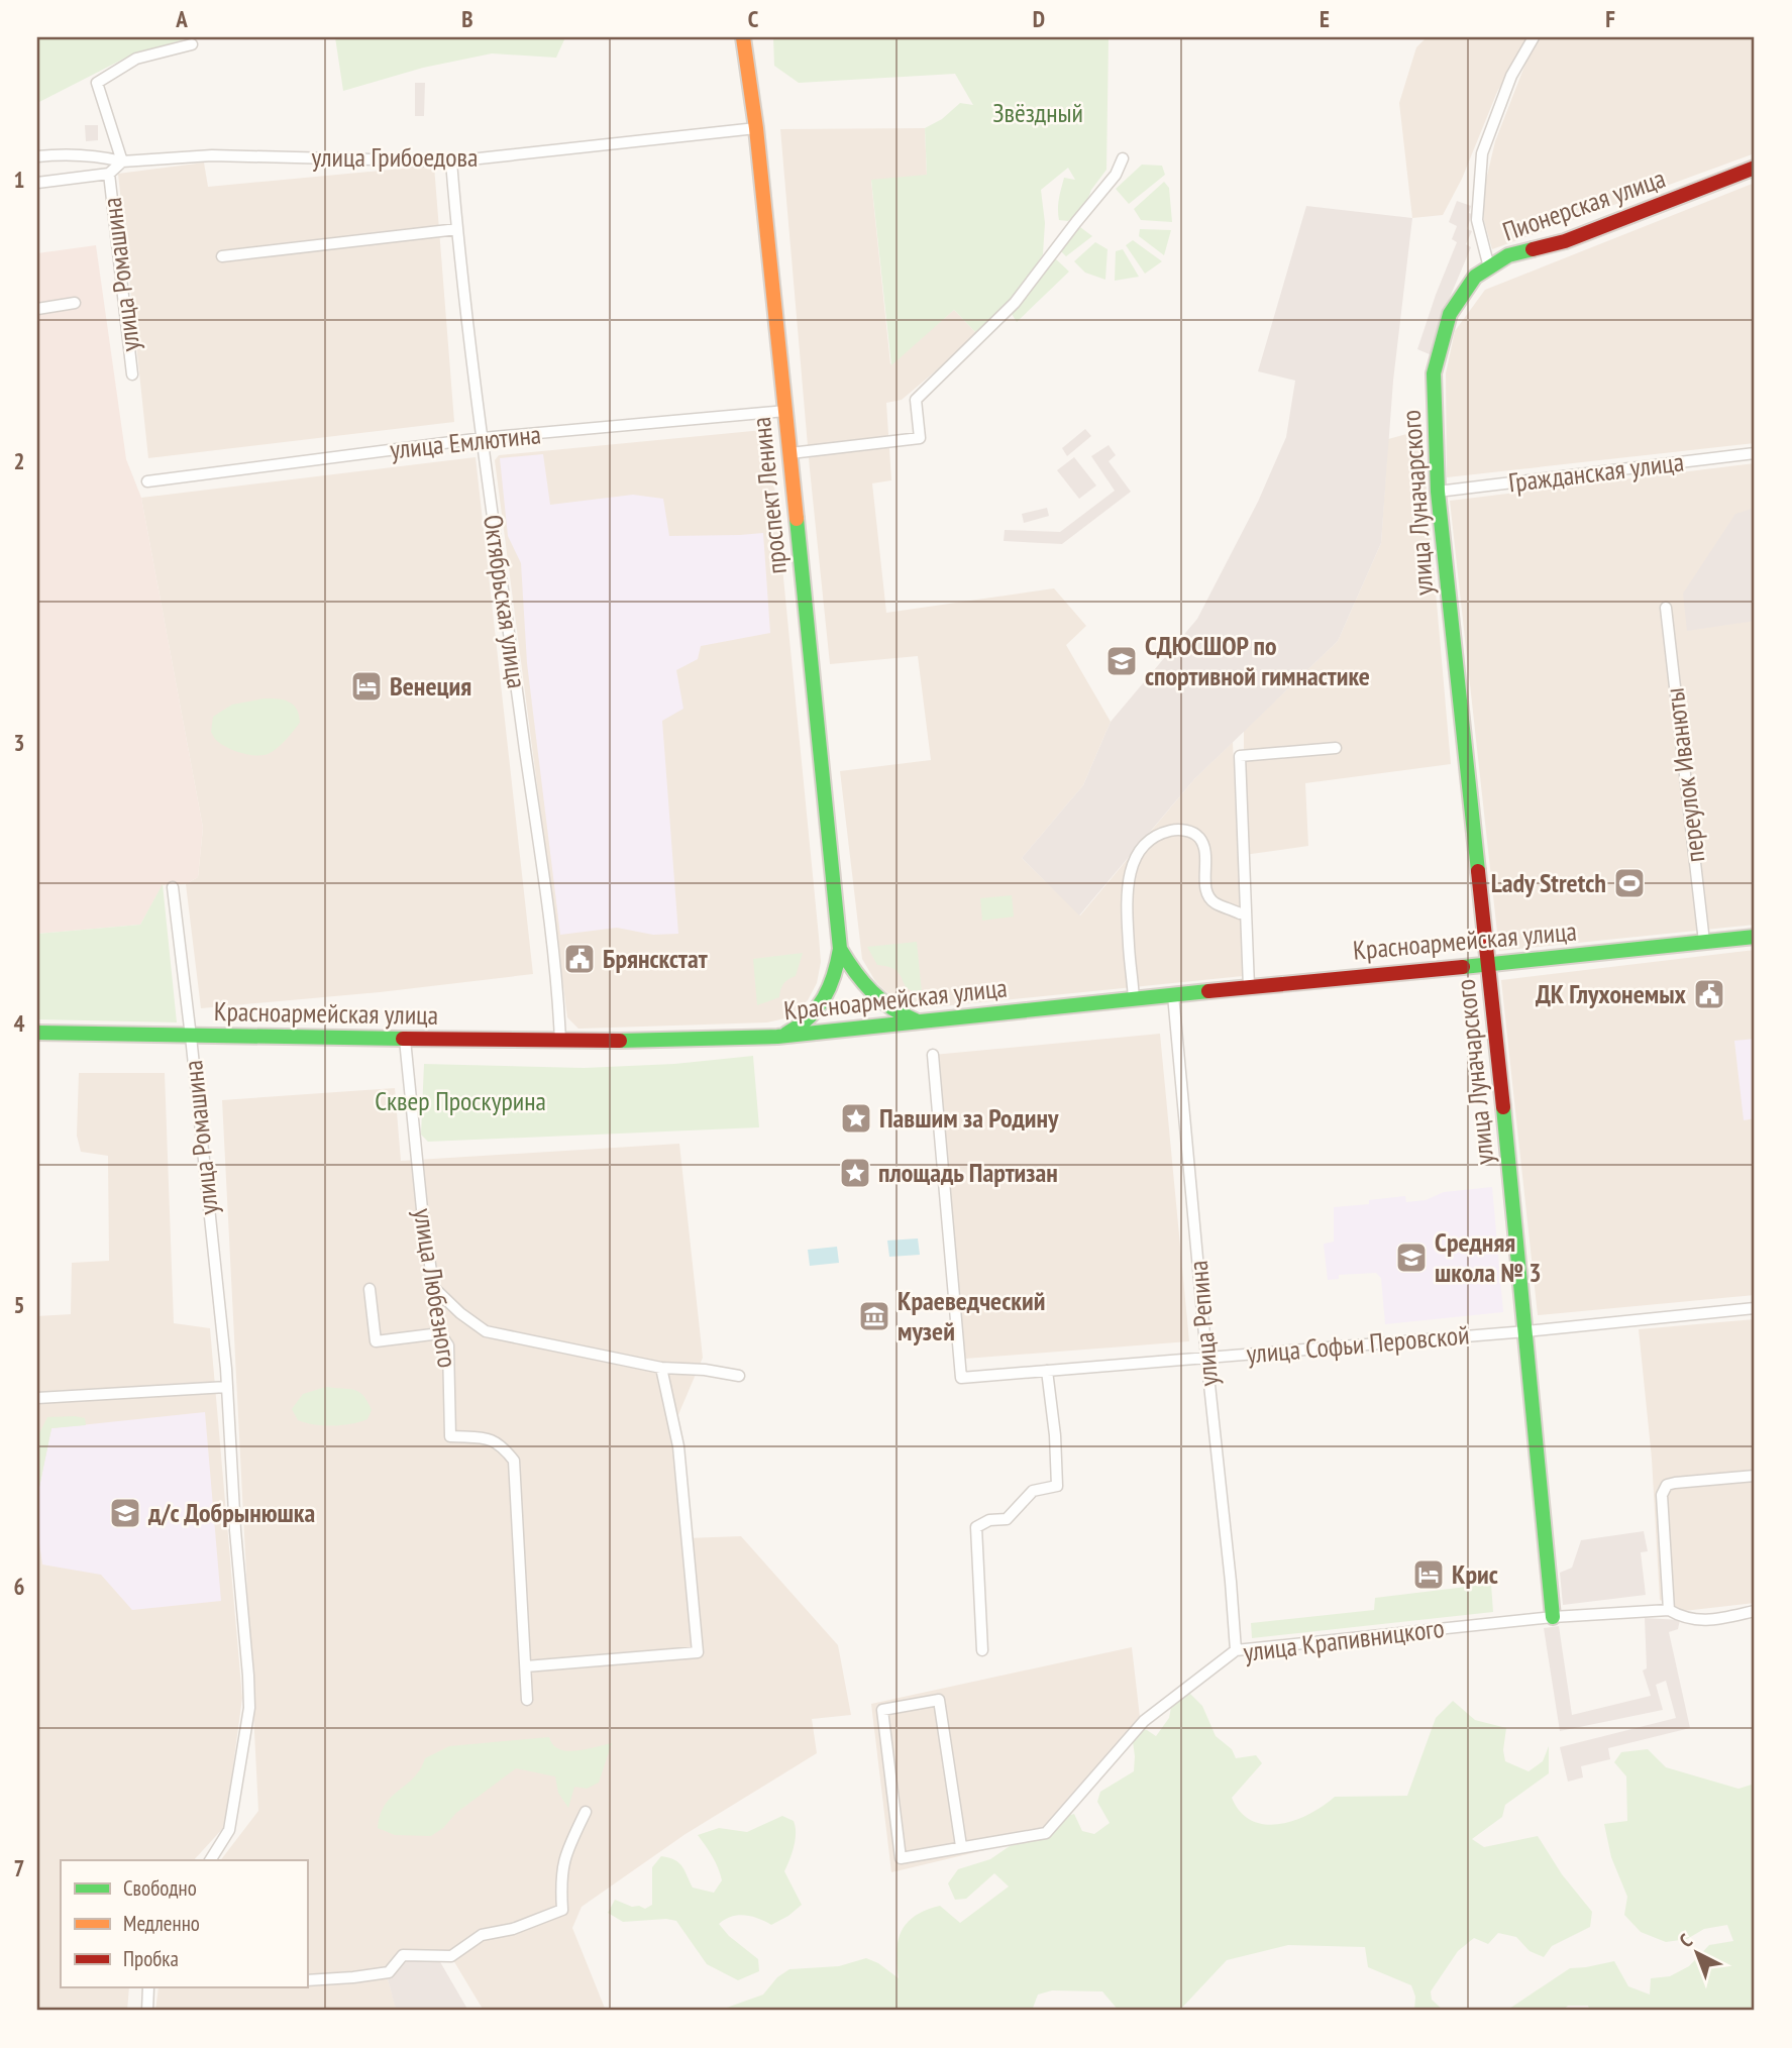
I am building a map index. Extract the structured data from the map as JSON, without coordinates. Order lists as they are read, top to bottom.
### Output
{
  "streets": {
    "main road": [
      "Пионерская улица",
      "проспект Ленина",
      "улица Луначарского",
      "Красноармейская улица"
    ],
    "street": [
      "улица Грибоедова",
      "улица Ромашина",
      "улица Емлютина",
      "Гражданская улица",
      "Октябрьская улица",
      "переулок Иванюты",
      "улица Любезного",
      "улица Репина",
      "улица Софьи Перовской",
      "улица Крапивницкого"
    ]
  },
  "crossings": [
    ["улица Грибоедова", "проспект Ленина"],
    ["улица Грибоедова", "Октябрьская улица"],
    ["Пионерская улица", "улица Луначарского"],
    ["улица Ромашина", "Красноармейская улица"],
    ["улица Емлютина", "проспект Ленина"],
    ["улица Емлютина", "Октябрьская улица"],
    ["Гражданская улица", "улица Луначарского"],
    ["улица Луначарского", "Красноармейская улица"],
    ["улица Луначарского", "улица Софьи Перовской"],
    ["улица Луначарского", "улица Крапивницкого"],
    ["Октябрьская улица", "Красноармейская улица"],
    ["переулок Иванюты", "Красноармейская улица"],
    ["Красноармейская улица", "улица Любезного"],
    ["Красноармейская улица", "улица Репина"],
    ["улица Репина", "улица Софьи Перовской"],
    ["улица Репина", "улица Крапивницкого"]
  ],
  "parks": ["Звёздный", "Сквер Проскурина"],
  "places": {
    "school or university": ["СДЮСШОР по спортивной гимнастике", "Средняя школа № 3", "д/с Добрынюшка"],
    "hotel": ["Венеция", "Крис"],
    "sports": ["Lady Stretch"],
    "public building": ["Брянскстат", "ДК Глухонемых"],
    "place": ["Павшим за Родину", "площадь Партизан"],
    "museum": ["Краеведческий музей"]
  },
  "legend": ["Свободно", "Медленно", "Пробка"],
  "north": "top left",
  "grid": {
    "columns": [
      "A",
      "B",
      "C",
      "D",
      "E",
      "F"
    ],
    "rows": [
      "1",
      "2",
      "3",
      "4",
      "5",
      "6",
      "7"
    ]
  }
}
